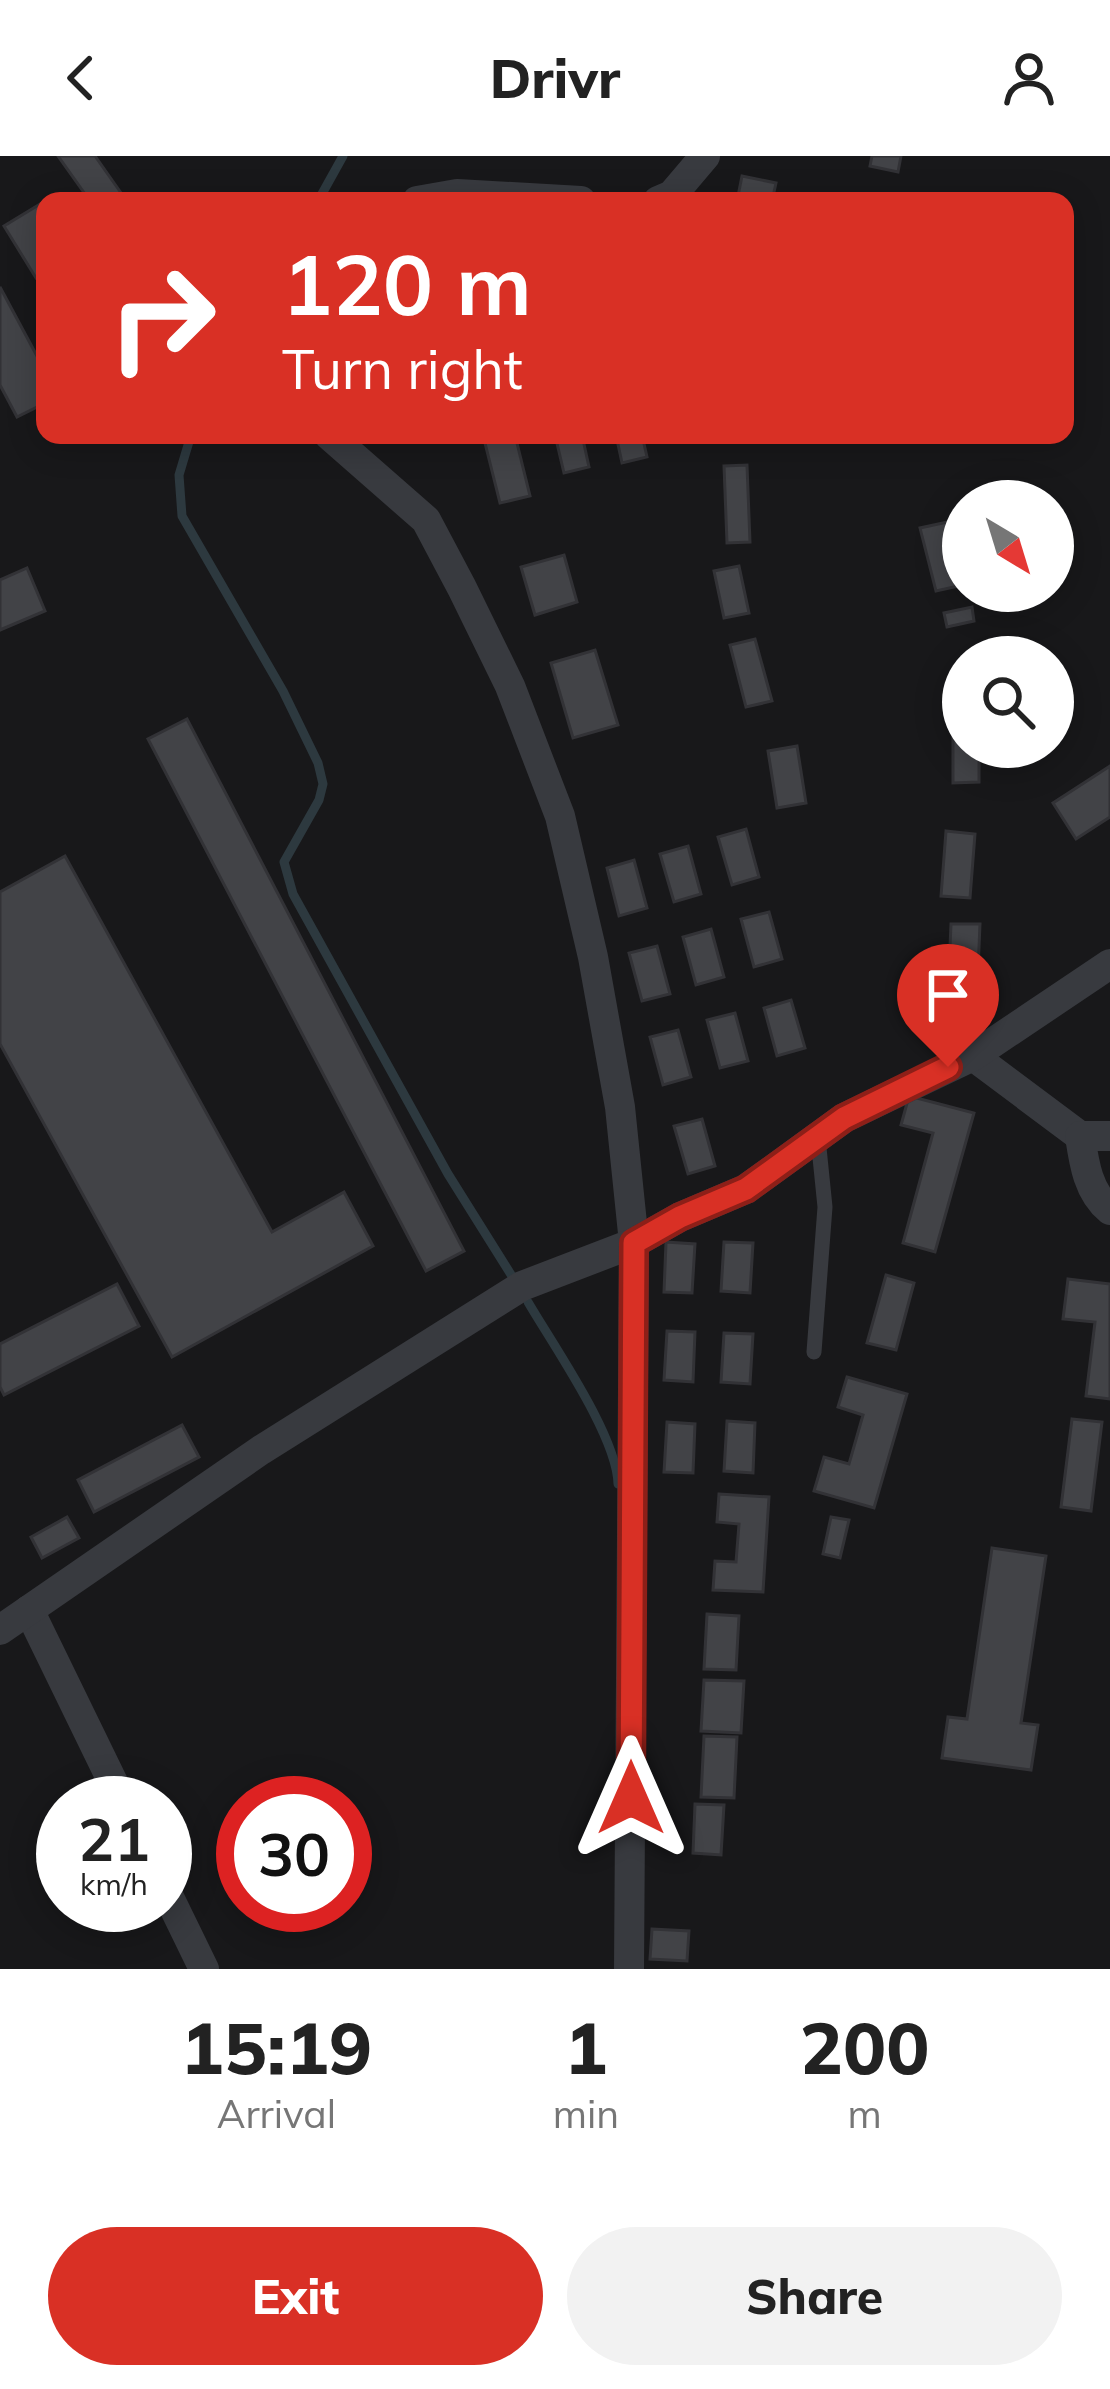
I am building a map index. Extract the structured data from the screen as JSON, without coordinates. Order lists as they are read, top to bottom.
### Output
{
  "north": "bottom right",
  "page": {
    "header": "Drivr",
    "turn": ["120 m", "Turn right"],
    "speed": "21 km/h",
    "limit": "30",
    "eta": [
      "15:19",
      "Arrival",
      "1",
      "min",
      "200",
      "m"
    ],
    "buttons": ["Exit", "Share"]
  }
}
